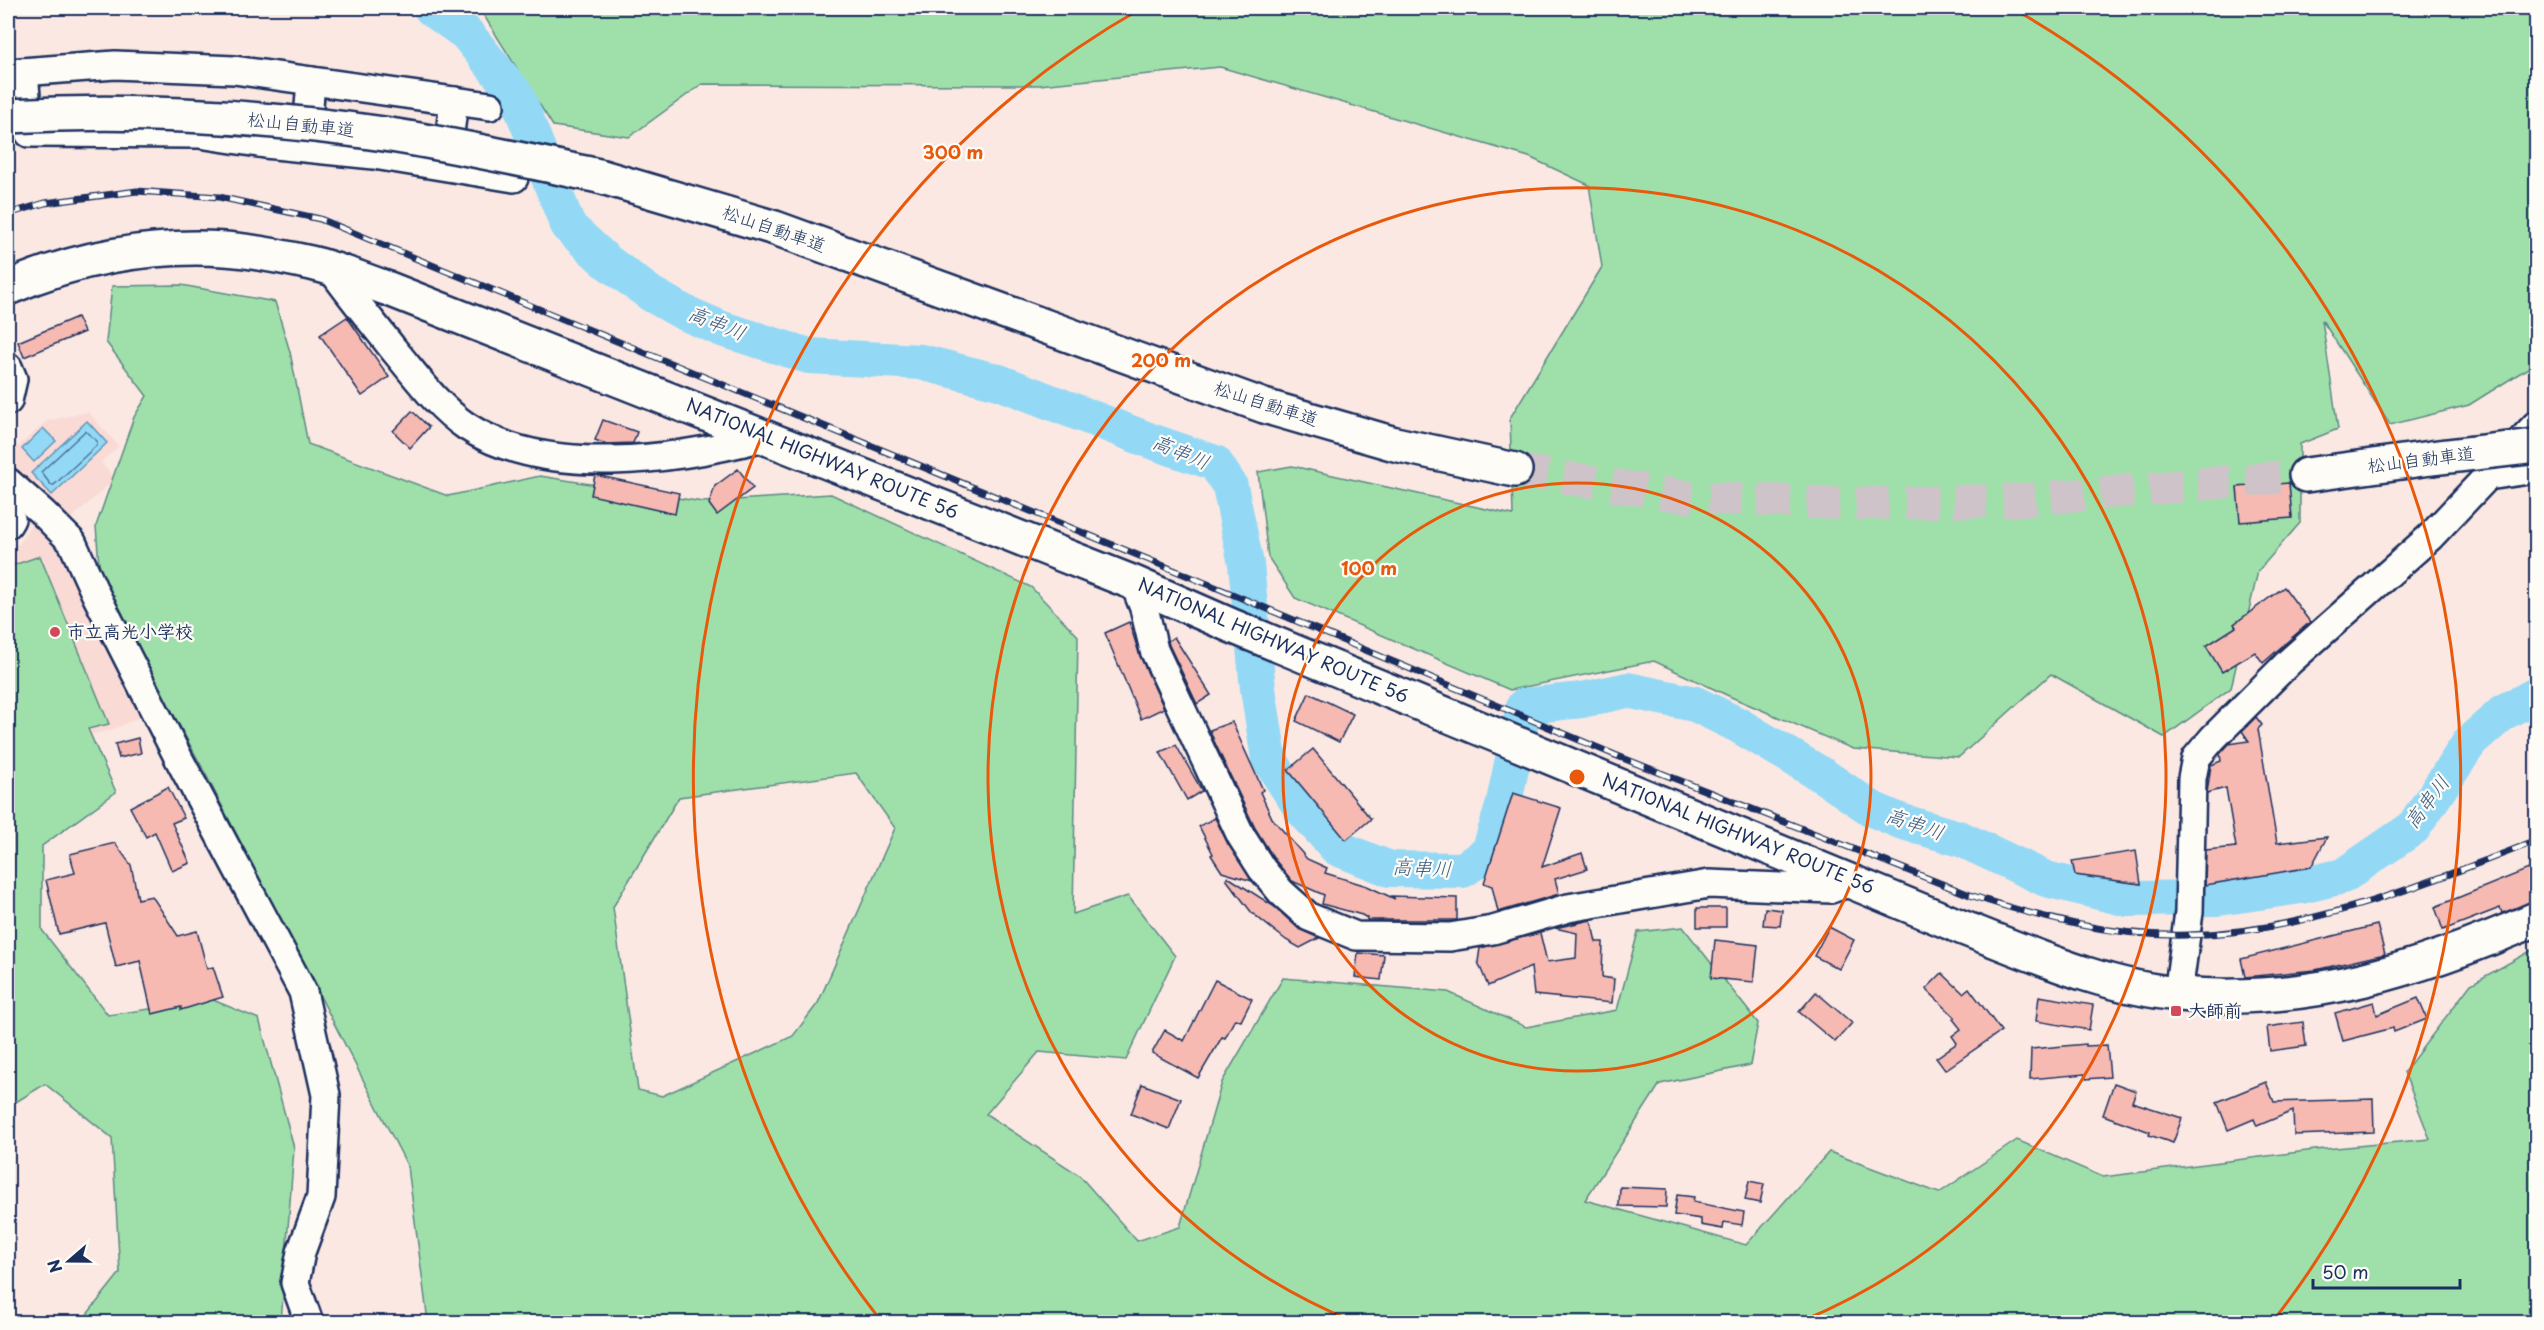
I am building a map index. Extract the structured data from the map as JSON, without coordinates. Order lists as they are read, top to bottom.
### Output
{
  "streets": {
    "highway": ["松山自動車道", "NATIONAL HIGHWAY ROUTE 56"]
  },
  "water": ["高串川"],
  "places": {
    "other": ["市立高光小学校"],
    "transit": ["大師前"]
  },
  "scale_bar": "50 m",
  "north": "left",
  "rings": ["300 m", "200 m", "100 m"]
}
